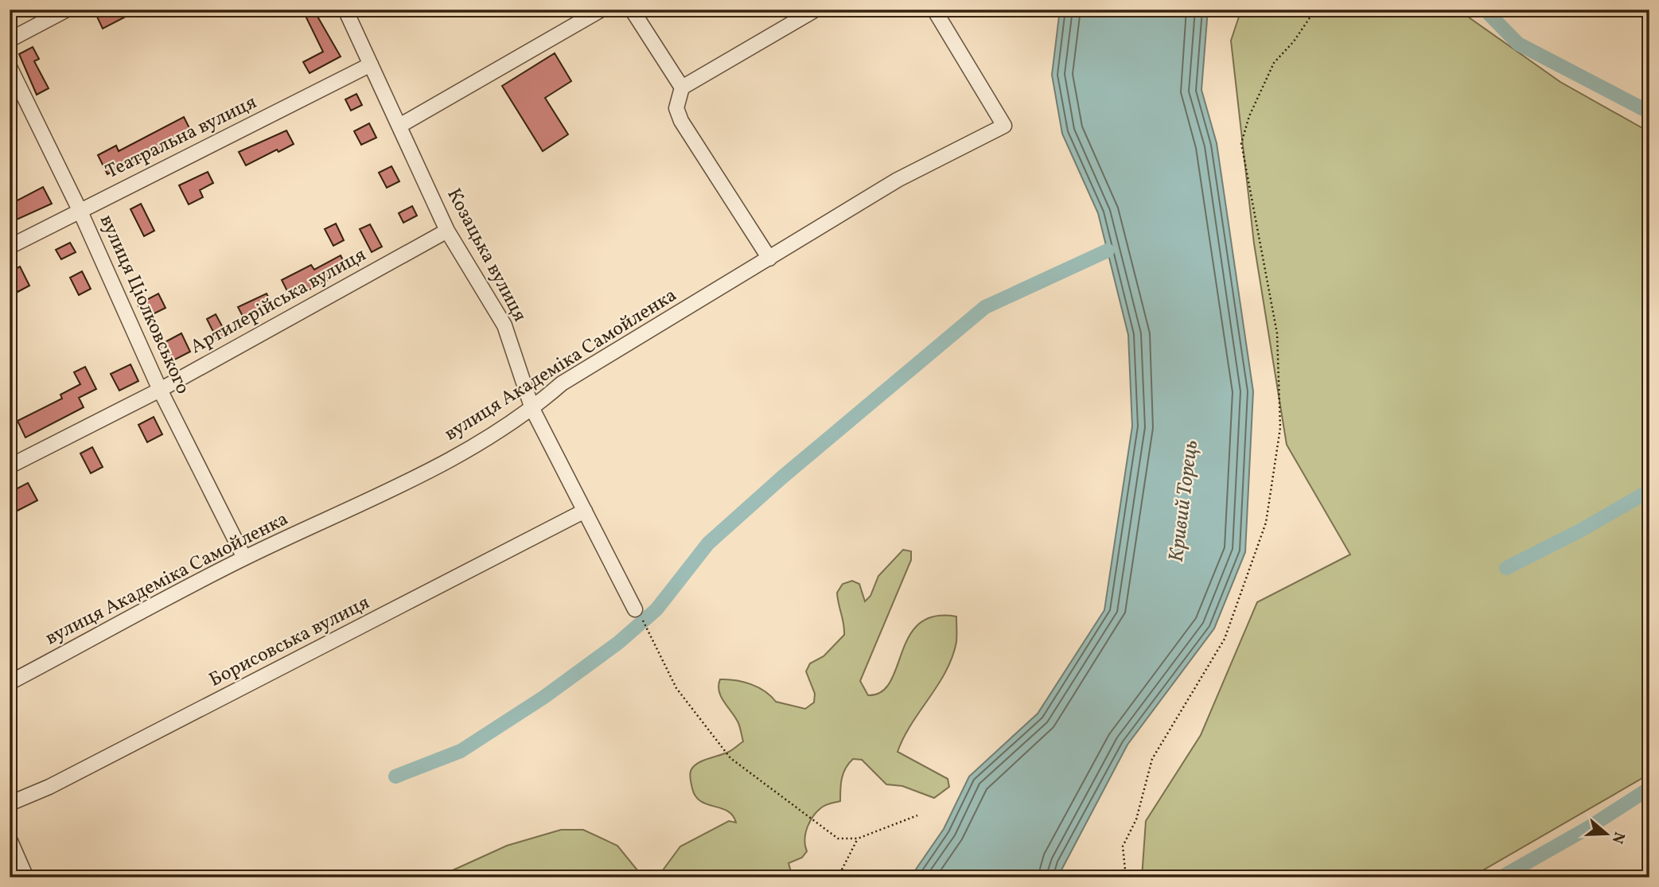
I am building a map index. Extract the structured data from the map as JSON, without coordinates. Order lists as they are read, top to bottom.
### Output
{
  "streets": {
    "street": [
      "Театральна вулиця",
      "Козацька вулиця",
      "Артилерійська вулиця",
      "вулиця Ціолковського",
      "вулиця Академіка Самойленка",
      "Борисовська вулиця"
    ]
  },
  "crossings": [
    ["Театральна вулиця", "Козацька вулиця"],
    ["Театральна вулиця", "вулиця Ціолковського"],
    ["Козацька вулиця", "Артилерійська вулиця"],
    ["Козацька вулиця", "вулиця Академіка Самойленка"],
    ["Козацька вулиця", "Борисовська вулиця"],
    ["Артилерійська вулиця", "вулиця Ціолковського"],
    ["вулиця Ціолковського", "вулиця Академіка Самойленка"]
  ],
  "water": ["Кривий Торець"],
  "north": "right"
}
